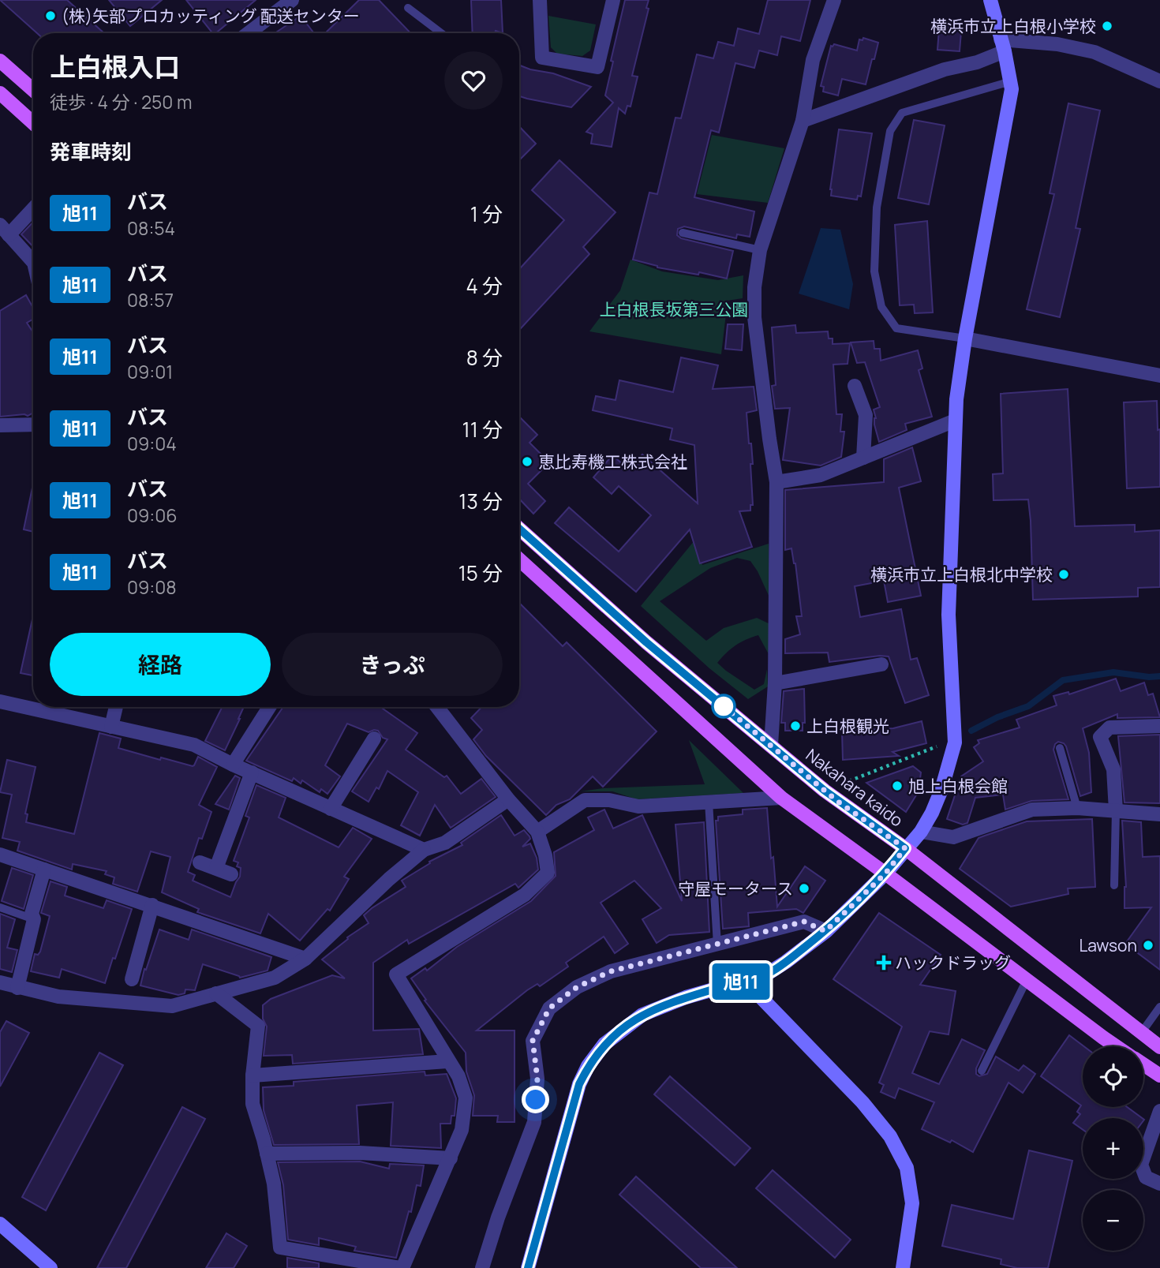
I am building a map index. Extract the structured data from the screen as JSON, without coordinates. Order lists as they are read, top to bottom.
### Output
{
  "streets": {
    "main road": ["Nakahara kaido"]
  },
  "parks": ["上白根長坂第三公園"],
  "places": {
    "other": [
      "(株)矢部プロカッティング 配送センター",
      "横浜市立上白根小学校",
      "恵比寿機工株式会社",
      "横浜市立上白根北中学校",
      "上白根観光",
      "旭上白根会館",
      "守屋モータース",
      "Lawson"
    ],
    "health": ["ハックドラッグ"]
  },
  "lines": ["bus line 旭11"],
  "page": {
    "on_map": "旭11",
    "heading": [
      ["上白根入口", "徒歩 · 4 分 · 250 m"],
      "発車時刻"
    ],
    "list": [
      {
        "mark": "旭11",
        "name": "バス",
        "note": "08:54",
        "value": "1 分"
      },
      {
        "mark": "旭11",
        "name": "バス",
        "note": "08:57",
        "value": "4 分"
      },
      {
        "mark": "旭11",
        "name": "バス",
        "note": "09:01",
        "value": "8 分"
      },
      {
        "mark": "旭11",
        "name": "バス",
        "note": "09:04",
        "value": "11 分"
      },
      {
        "mark": "旭11",
        "name": "バス",
        "note": "09:06",
        "value": "13 分"
      },
      {
        "mark": "旭11",
        "name": "バス",
        "note": "09:08",
        "value": "15 分"
      }
    ],
    "buttons": ["経路", "きっぷ"],
    "map_buttons": ["+", "−"]
  }
}
